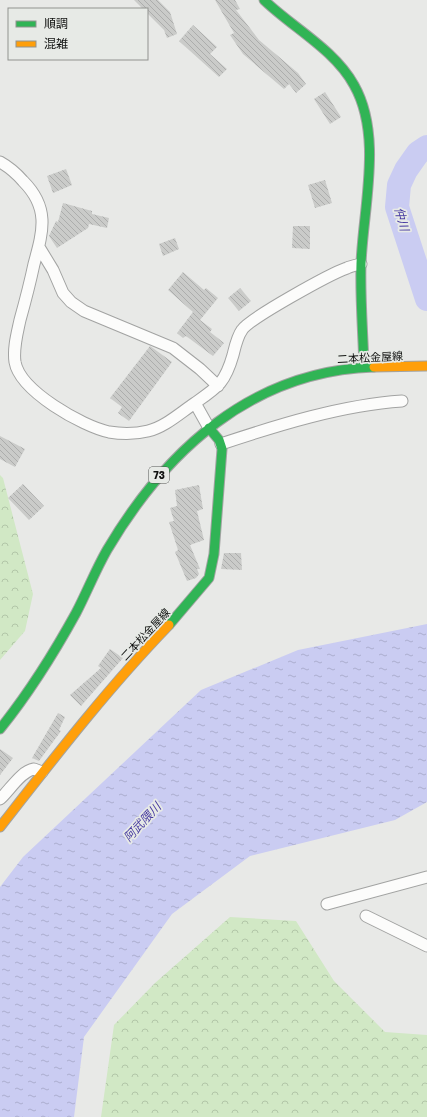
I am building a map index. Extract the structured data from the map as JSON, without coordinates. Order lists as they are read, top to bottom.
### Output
{
  "streets": {
    "main road": ["二本松金屋線", "73"]
  },
  "water": ["仲川", "阿武隈川"],
  "legend": ["順調", "混雑"]
}
